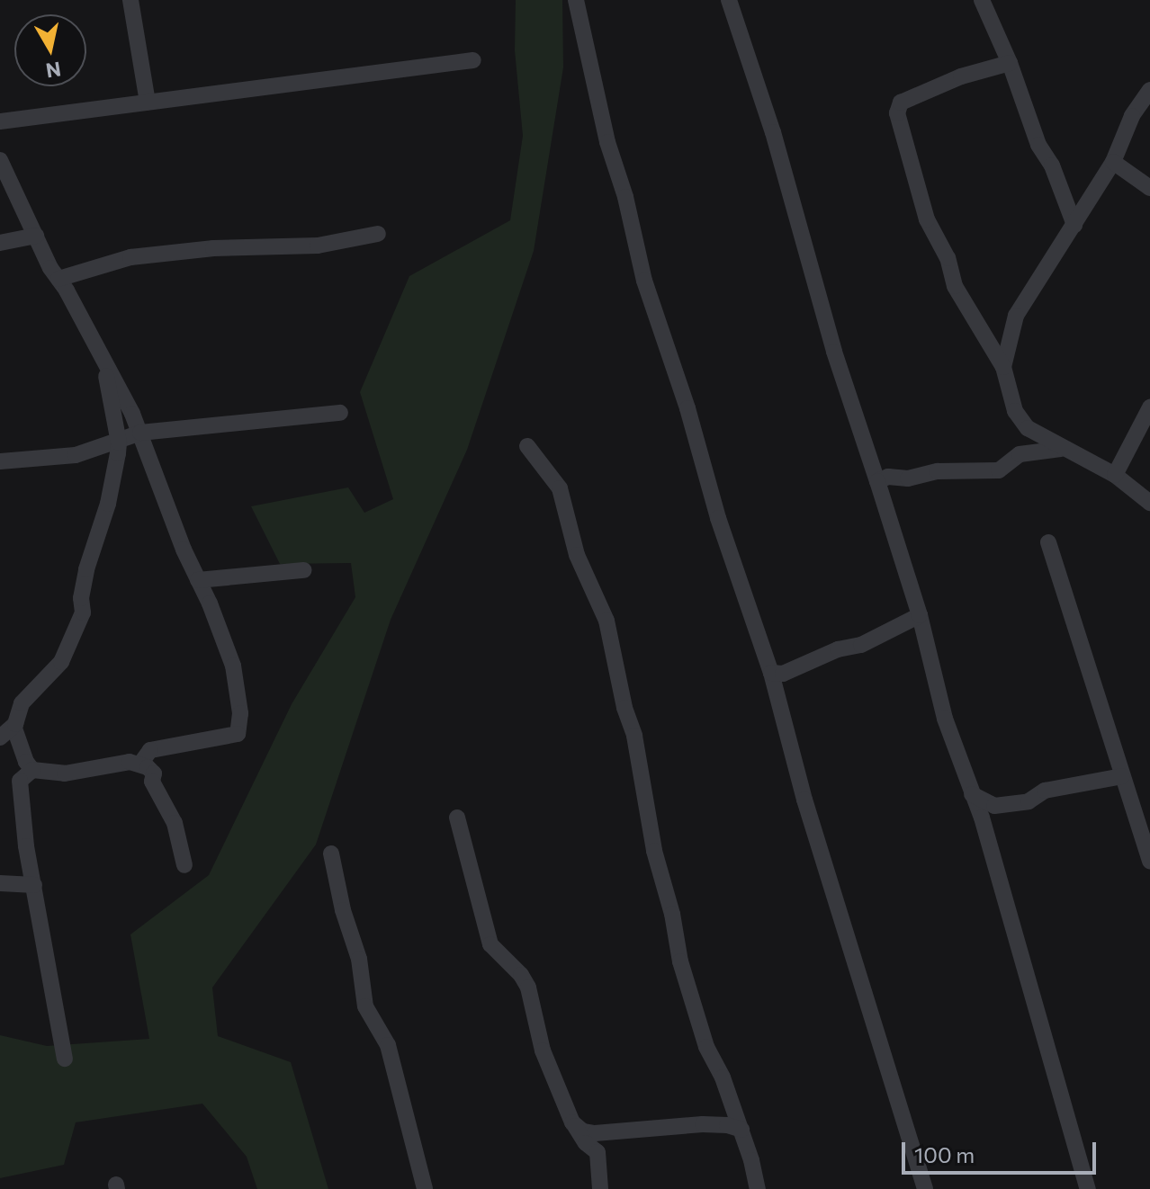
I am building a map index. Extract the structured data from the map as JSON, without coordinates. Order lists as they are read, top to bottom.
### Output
{
  "scale_bar": "100 m",
  "north": "bottom"
}
